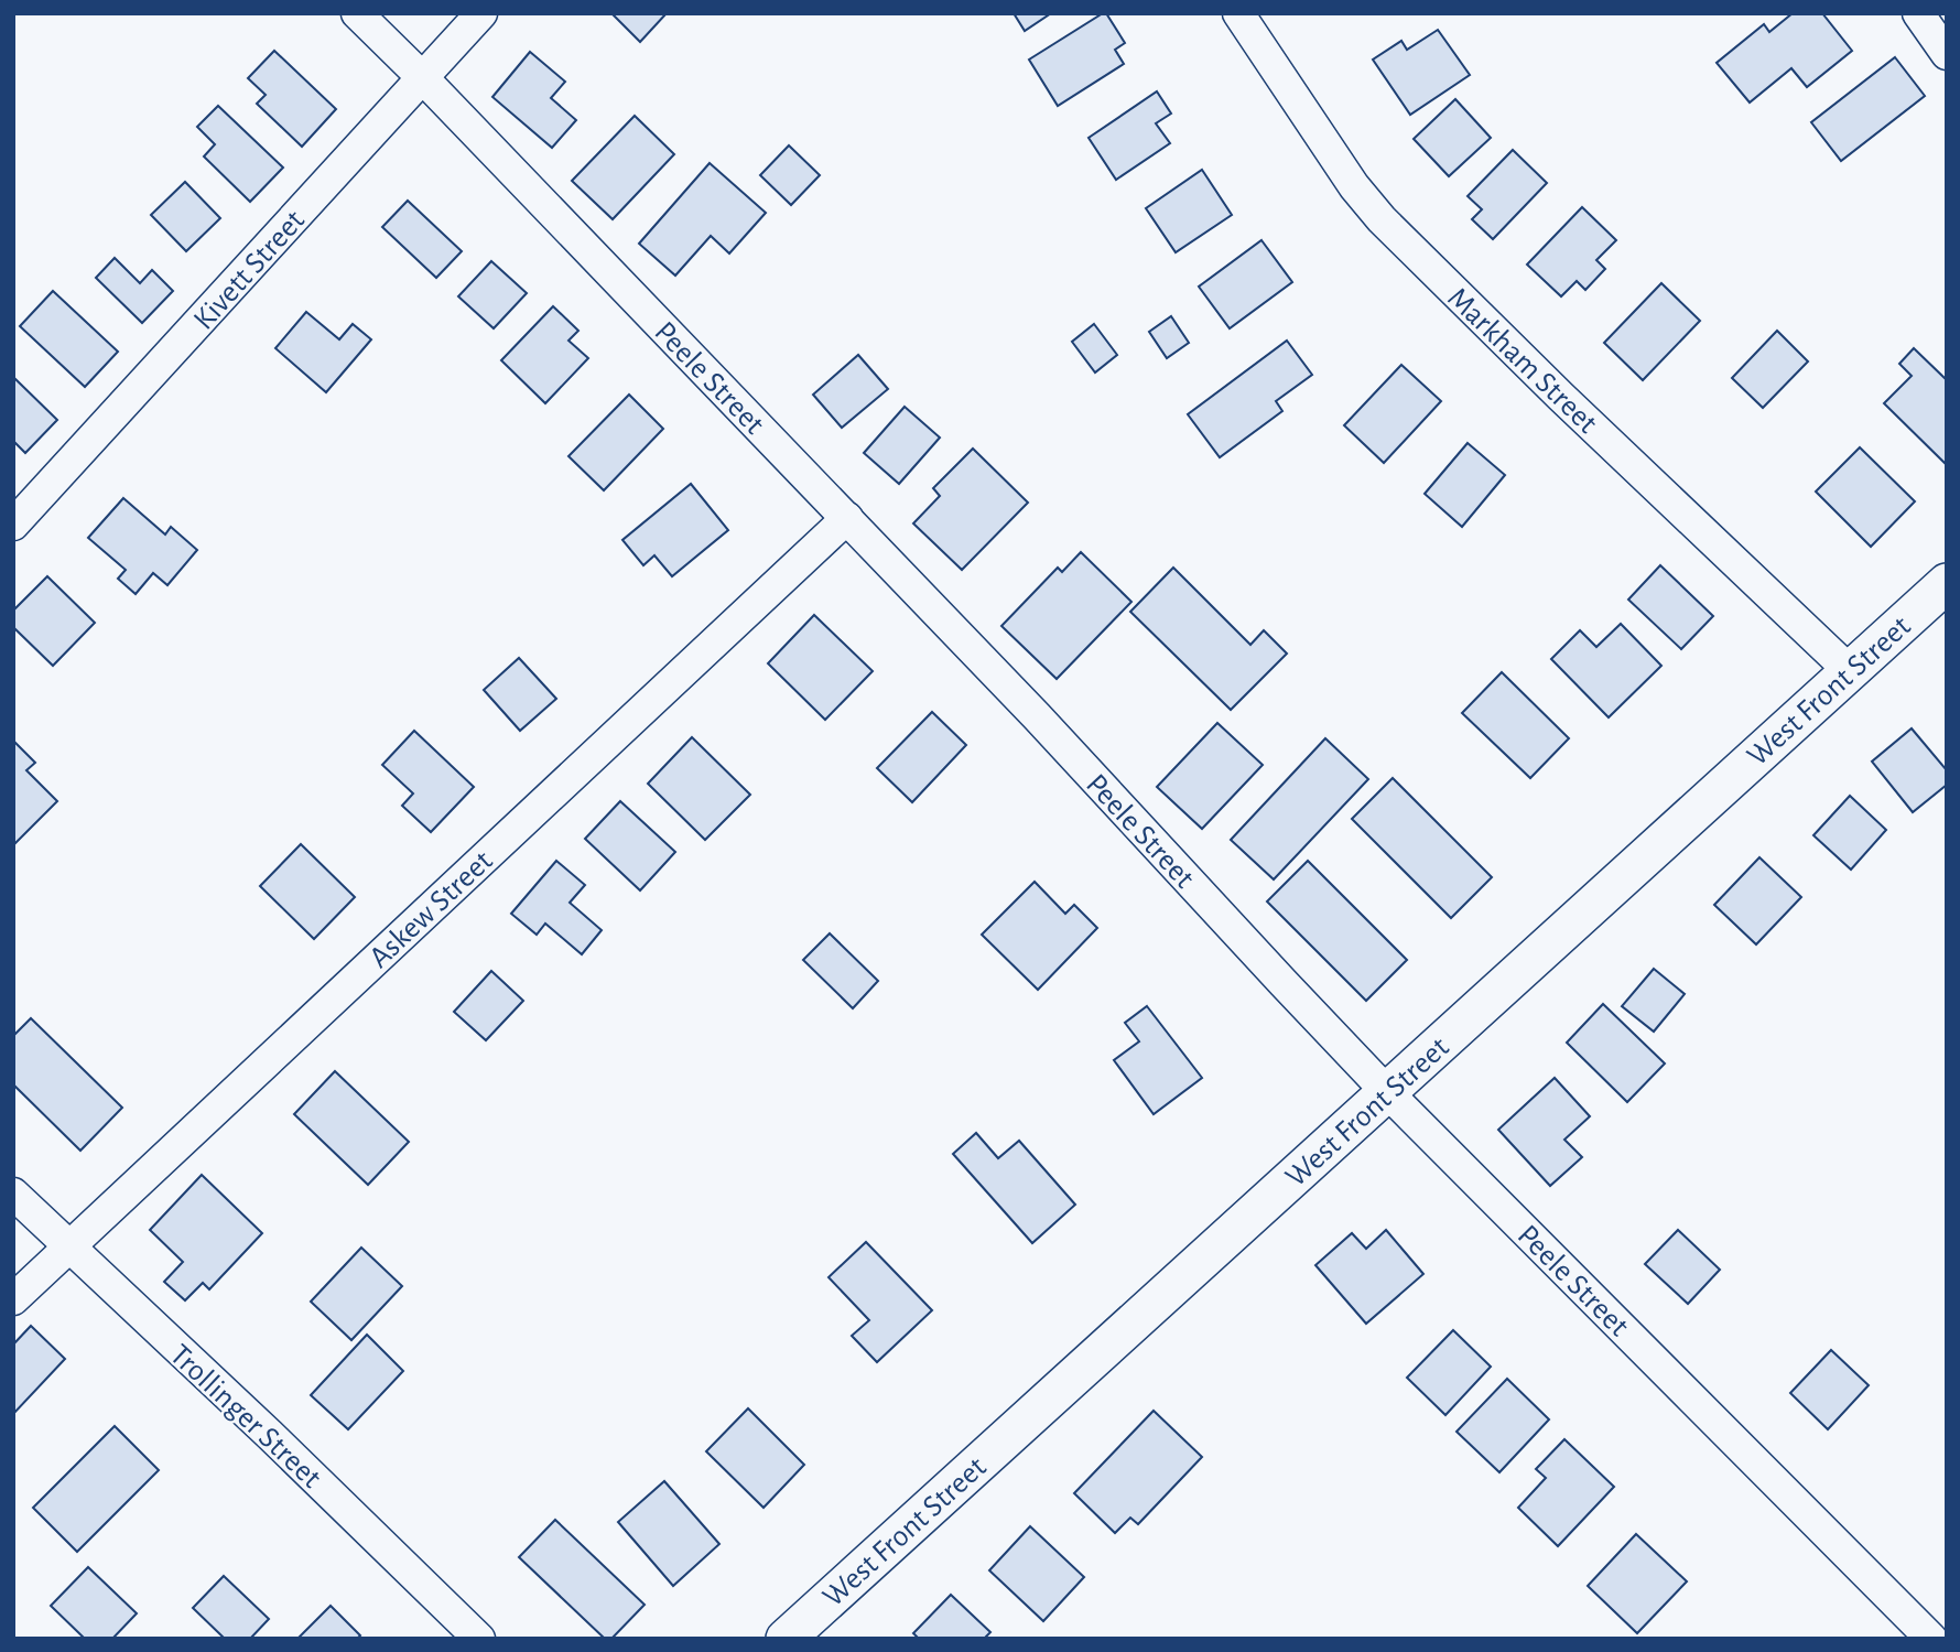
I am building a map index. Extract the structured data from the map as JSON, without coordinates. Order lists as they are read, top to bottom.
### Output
{
  "streets": {
    "street": [
      "Kivett Street",
      "Markham Street",
      "Peele Street",
      "West Front Street",
      "Askew Street",
      "Trollinger Street"
    ]
  },
  "crossings": [
    ["Kivett Street", "Peele Street"],
    ["Markham Street", "West Front Street"],
    ["Peele Street", "West Front Street"],
    ["Peele Street", "Askew Street"],
    ["Askew Street", "Trollinger Street"]
  ]
}
